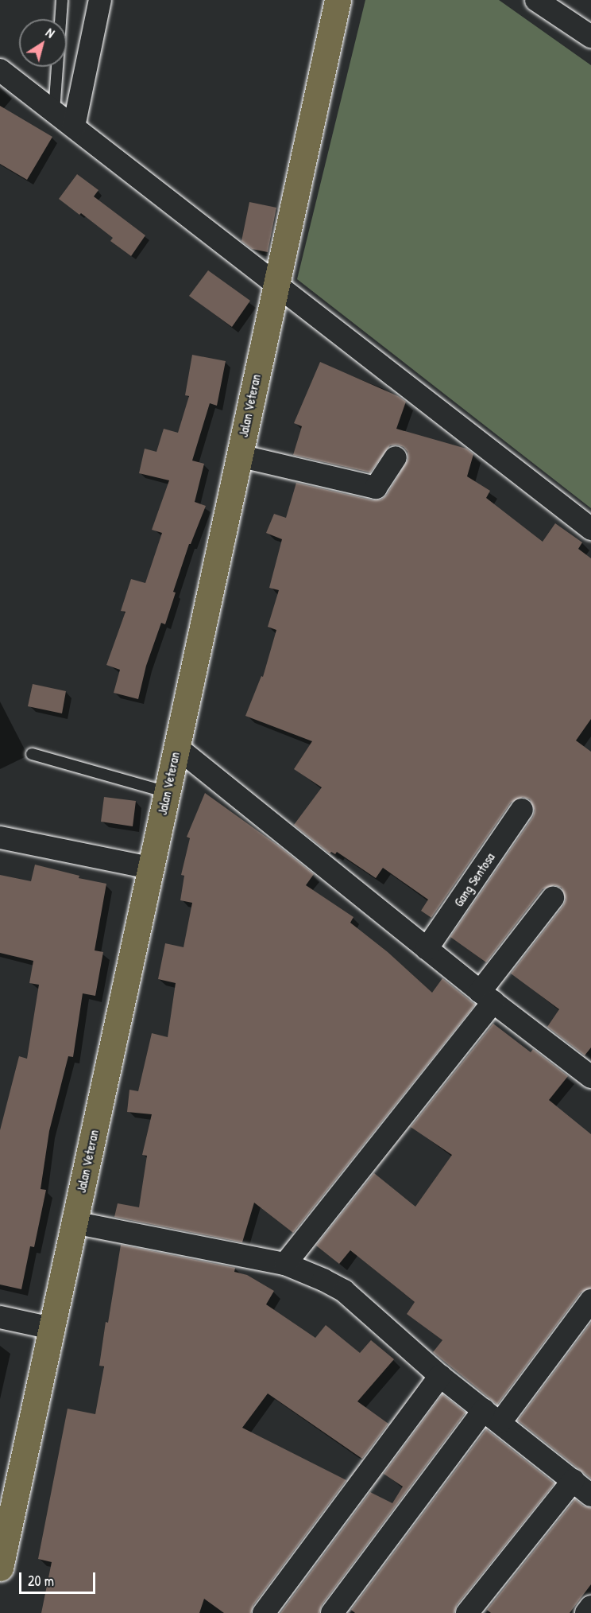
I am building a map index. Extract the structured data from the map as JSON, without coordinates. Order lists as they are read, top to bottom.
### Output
{
  "streets": {
    "main road": ["Jalan Veteran"],
    "street": ["Gang Sentosa"]
  },
  "scale_bar": "20 m",
  "north": "top right"
}
